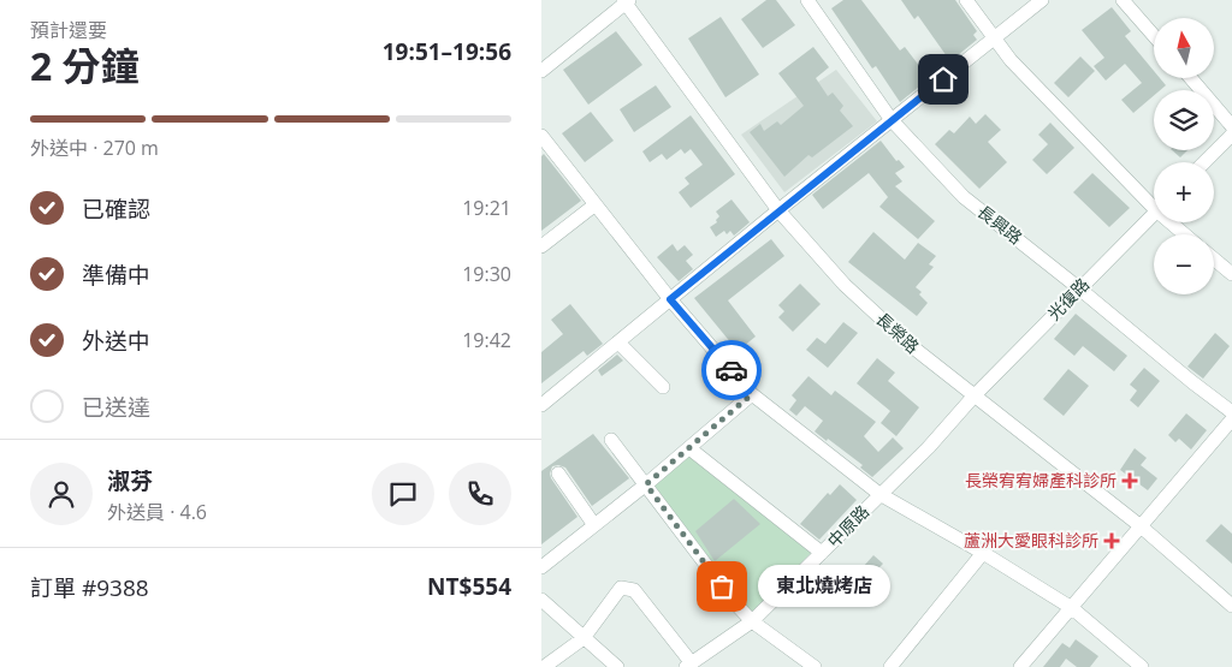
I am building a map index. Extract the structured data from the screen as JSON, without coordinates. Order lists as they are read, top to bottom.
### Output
{
  "streets": {
    "street": [
      "長興路",
      "光復路",
      "長榮路",
      "中原路"
    ]
  },
  "crossings": [
    ["長興路", "光復路"],
    ["光復路", "長榮路"],
    ["光復路", "中原路"],
    ["長榮路", "中原路"]
  ],
  "places": {
    "health": ["長榮宥宥婦產科診所", "蘆洲大愛眼科診所"],
    "other": ["東北燒烤店"]
  },
  "north": "top",
  "page": {
    "heading": ["2 分鐘", "預計還要", "19:51–19:56"],
    "panel": [
      "淑芬",
      "外送員 · 4.6",
      "訂單 #9388",
      "NT$554"
    ],
    "map_buttons": ["+", "−"],
    "bar": "外送中 · 270 m",
    "list": [
      ["已確認", "19:21"],
      ["準備中", "19:30"],
      ["外送中", "19:42"],
      "已送達"
    ],
    "bubble": "東北燒烤店"
  }
}
